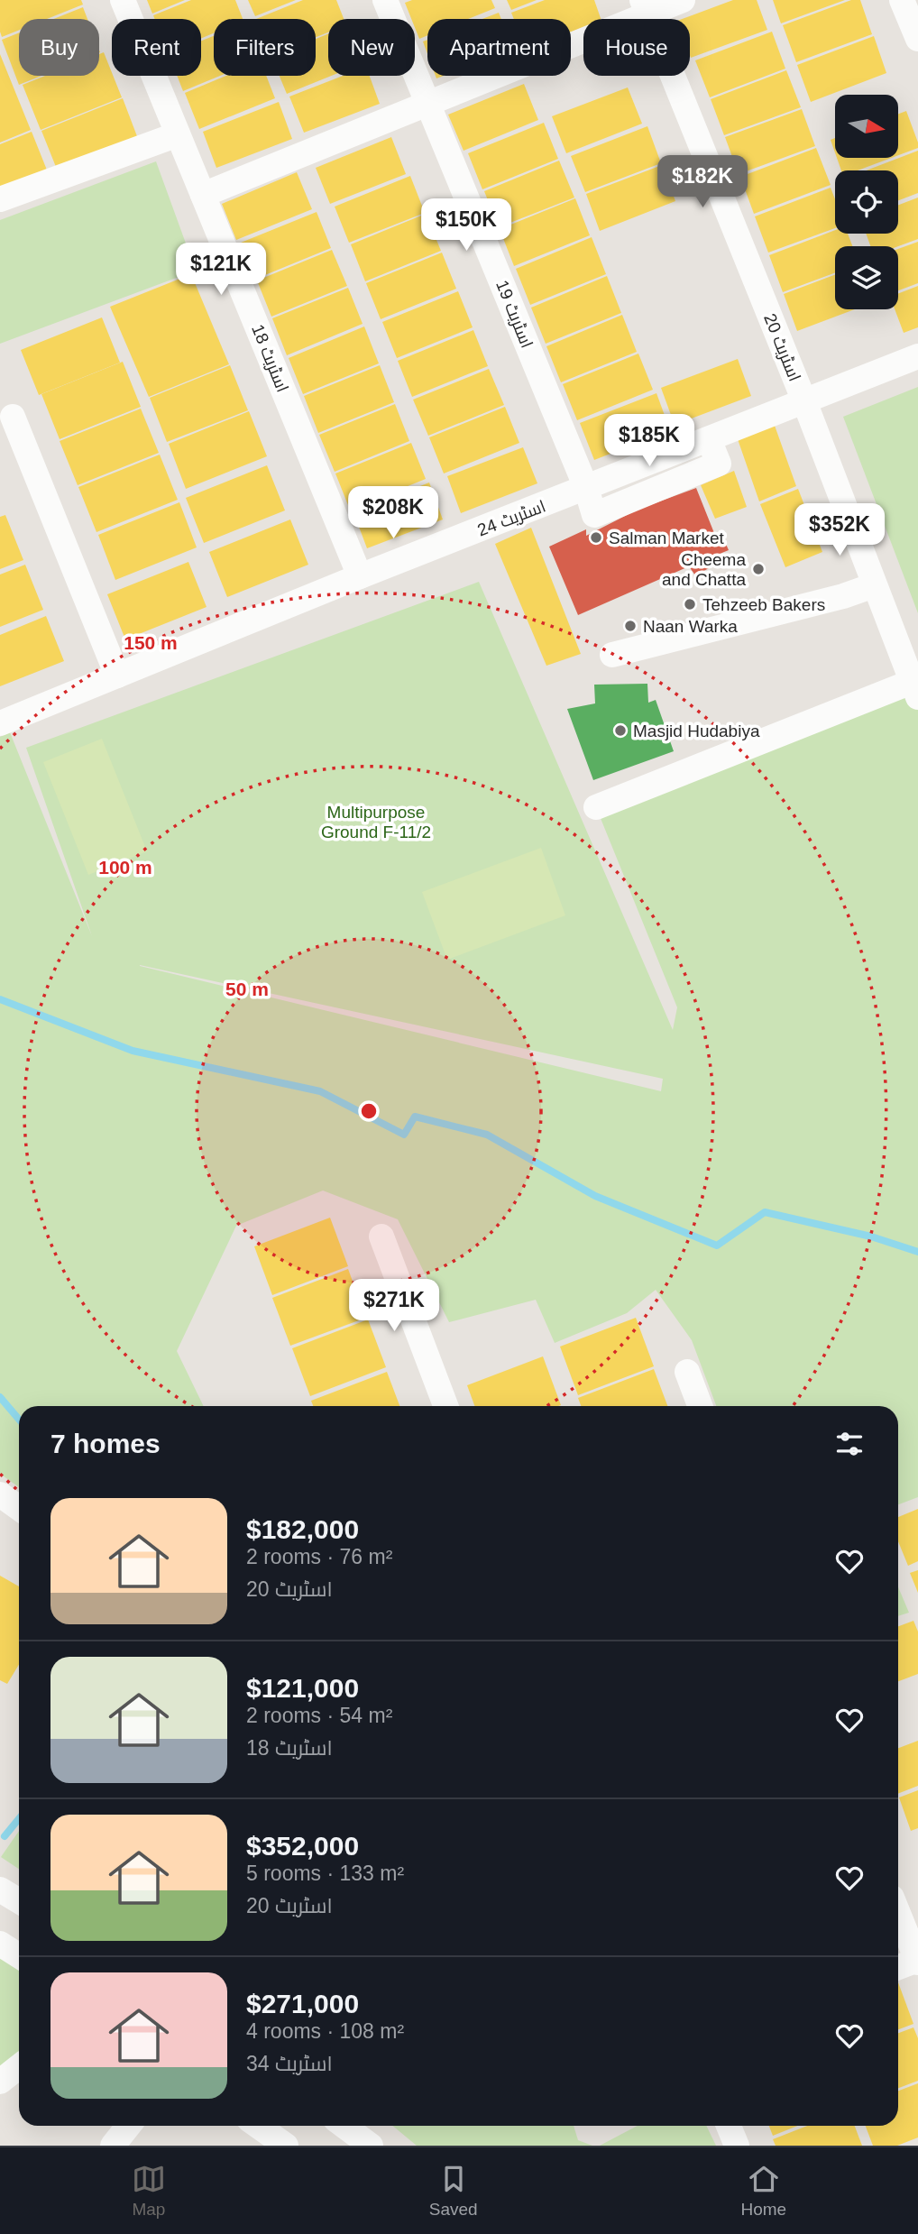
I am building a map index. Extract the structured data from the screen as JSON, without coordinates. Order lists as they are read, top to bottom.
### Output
{
  "streets": {
    "street": [
      "اسٹریٹ 19",
      "اسٹریٹ 20",
      "اسٹریٹ 18",
      "اسٹریٹ 24"
    ]
  },
  "crossings": [
    ["اسٹریٹ 19", "اسٹریٹ 24"],
    ["اسٹریٹ 20", "اسٹریٹ 24"],
    ["اسٹریٹ 18", "اسٹریٹ 24"]
  ],
  "parks": ["Multipurpose Ground F-11/2"],
  "places": [
    "Salman Market",
    "Cheema and Chatta",
    "Tehzeeb Bakers",
    "Naan Warka",
    "Masjid Hudabiya"
  ],
  "north": "right",
  "page": {
    "chip": [
      "Buy",
      "Rent",
      "Filters",
      "New",
      "Apartment",
      "House"
    ],
    "price": [
      "$182K",
      "$150K",
      "$121K",
      "$185K",
      "$208K",
      "$352K",
      "$271K"
    ],
    "heading": "7 homes",
    "list": [
      {
        "name": "$182,000",
        "note": "2 rooms · 76 m² · اسٹریٹ 20"
      },
      {
        "name": "$121,000",
        "note": "2 rooms · 54 m² · اسٹریٹ 18"
      },
      {
        "name": "$352,000",
        "note": "5 rooms · 133 m² · اسٹریٹ 20"
      },
      {
        "name": "$271,000",
        "note": "4 rooms · 108 m² · اسٹریٹ 34"
      }
    ],
    "tabs": ["Map", "Saved", "Home"]
  },
  "rings": ["150 m", "100 m", "50 m"]
}
